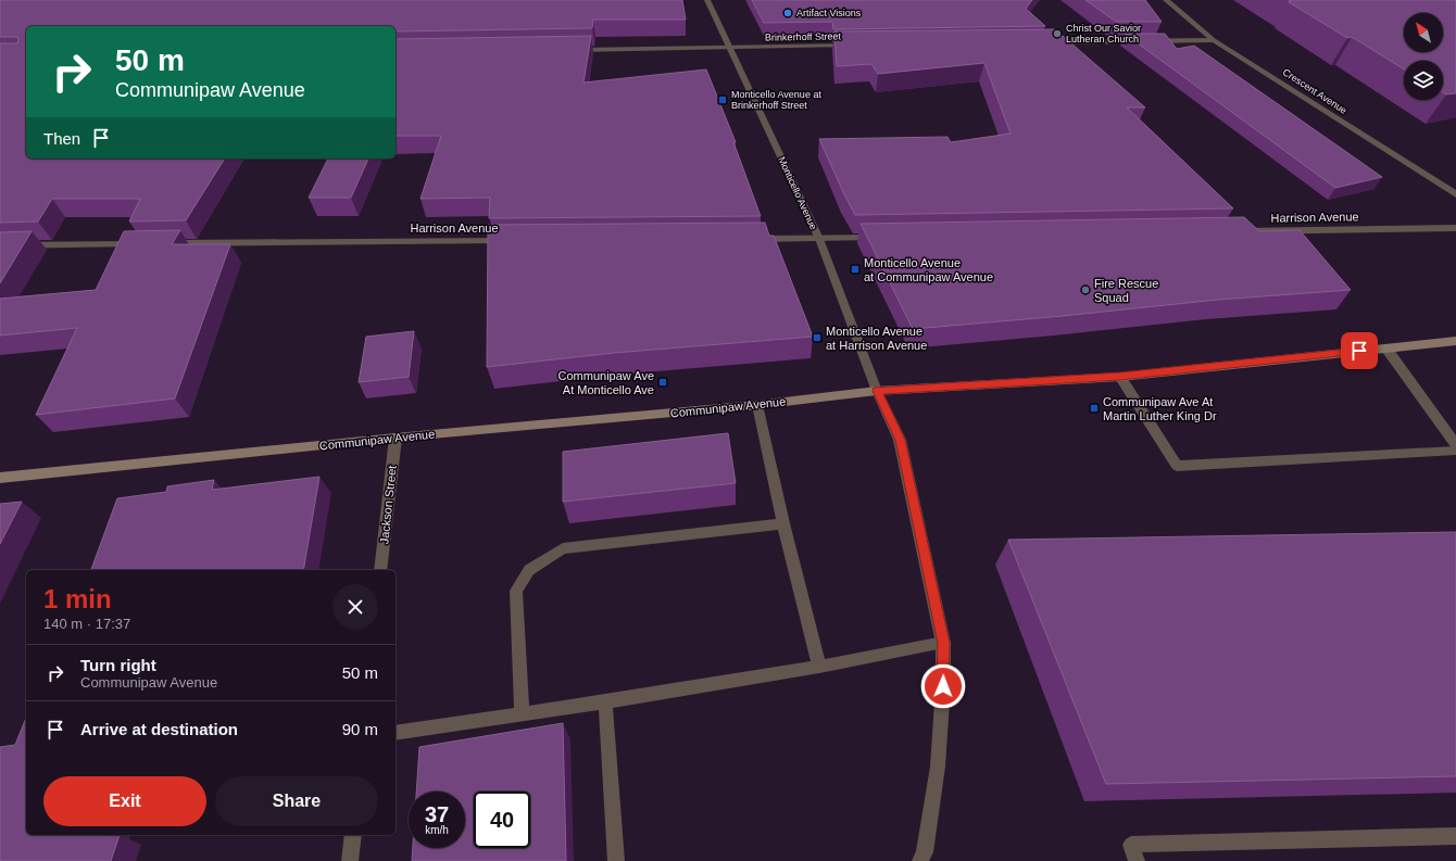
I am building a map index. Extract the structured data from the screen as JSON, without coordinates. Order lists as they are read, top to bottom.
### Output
{
  "streets": {
    "main road": ["Communipaw Avenue"],
    "street": [
      "Brinkerhoff Street",
      "Crescent Avenue",
      "Monticello Avenue",
      "Harrison Avenue",
      "Jackson Street"
    ]
  },
  "crossings": [
    ["Brinkerhoff Street", "Monticello Avenue"],
    ["Monticello Avenue", "Communipaw Avenue"],
    ["Communipaw Avenue", "Jackson Street"]
  ],
  "places": {
    "other": ["Artifact Visions", "Christ Our Savior Lutheran Church", "Fire Rescue Squad"],
    "transit": [
      "Monticello Avenue at Brinkerhoff Street",
      "Monticello Avenue at Communipaw Avenue",
      "Monticello Avenue at Harrison Avenue",
      "Communipaw Ave At Monticello Ave",
      "Communipaw Ave At Martin Luther King Dr"
    ]
  },
  "north": "top left",
  "page": {
    "turn": ["50 m", "Communipaw Avenue"],
    "then": "Then",
    "heading": ["1 min", "140 m · 17:37"],
    "list": [
      {
        "name": "Turn right",
        "note": "Communipaw Avenue",
        "value": "50 m"
      },
      {
        "name": "Arrive at destination",
        "value": "90 m"
      }
    ],
    "buttons": ["Exit", "Share"],
    "speed": "37 km/h",
    "limit": "40"
  }
}
